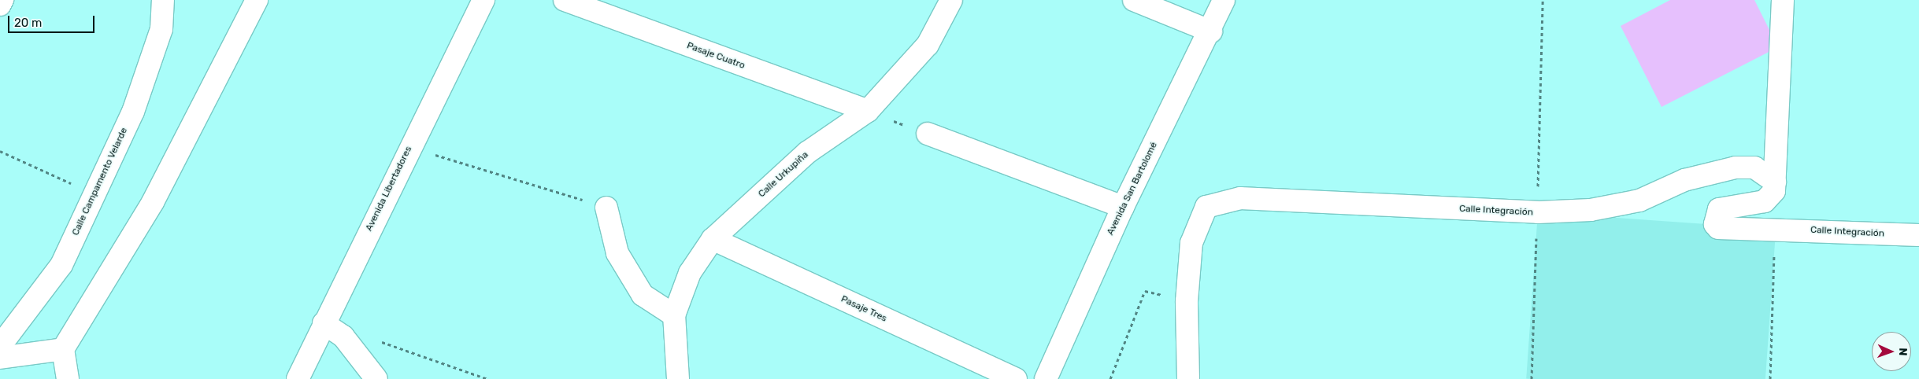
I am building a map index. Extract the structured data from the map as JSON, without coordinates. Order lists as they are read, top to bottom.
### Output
{
  "streets": {
    "street": [
      "Pasaje Cuatro",
      "Calle Urkupiña",
      "Calle Campamento Velarde",
      "Avenida Libertadores",
      "Avenida San Bartolomé",
      "Calle Integración",
      "Pasaje Tres"
    ]
  },
  "crossings": [
    ["Pasaje Cuatro", "Calle Urkupiña"],
    ["Calle Urkupiña", "Pasaje Tres"]
  ],
  "scale_bar": "20 m",
  "north": "right"
}
